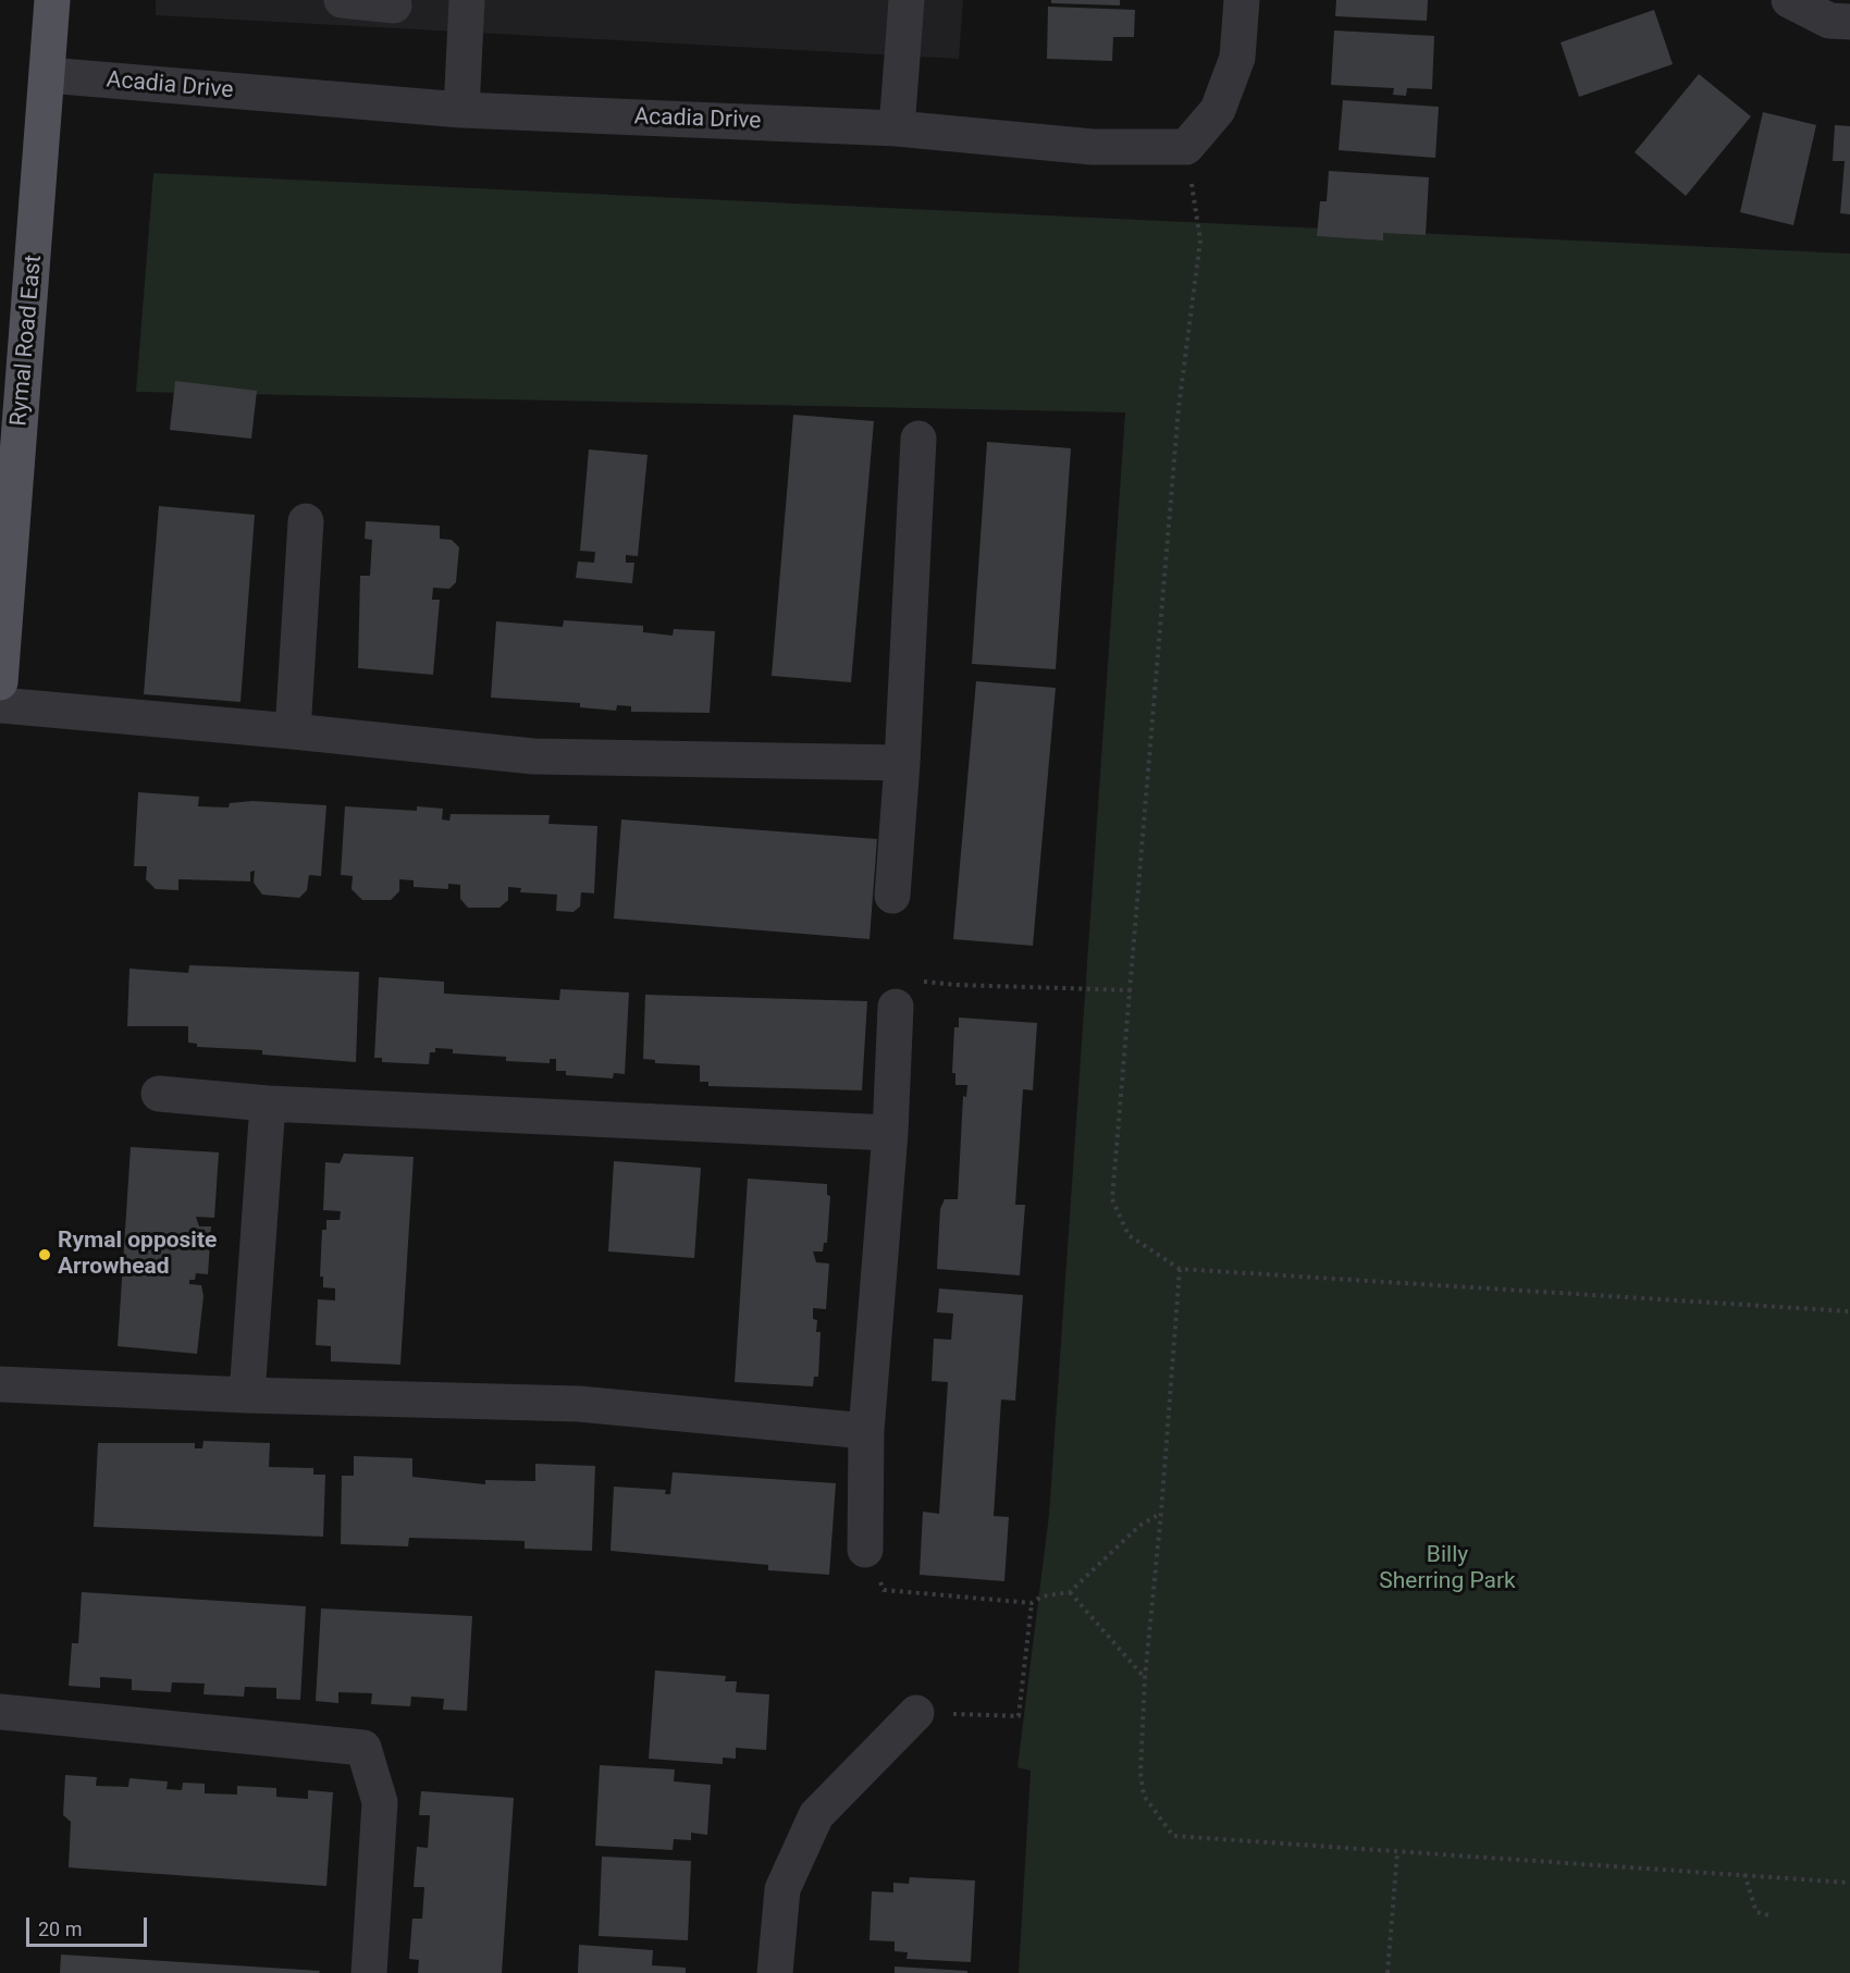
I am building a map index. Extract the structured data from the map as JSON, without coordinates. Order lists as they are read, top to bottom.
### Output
{
  "streets": {
    "main road": ["Rymal Road East"],
    "street": ["Acadia Drive"]
  },
  "crossings": [
    ["Acadia Drive", "Rymal Road East"]
  ],
  "parks": ["Billy Sherring Park"],
  "places": ["Rymal opposite Arrowhead"],
  "scale_bar": "20 m"
}
